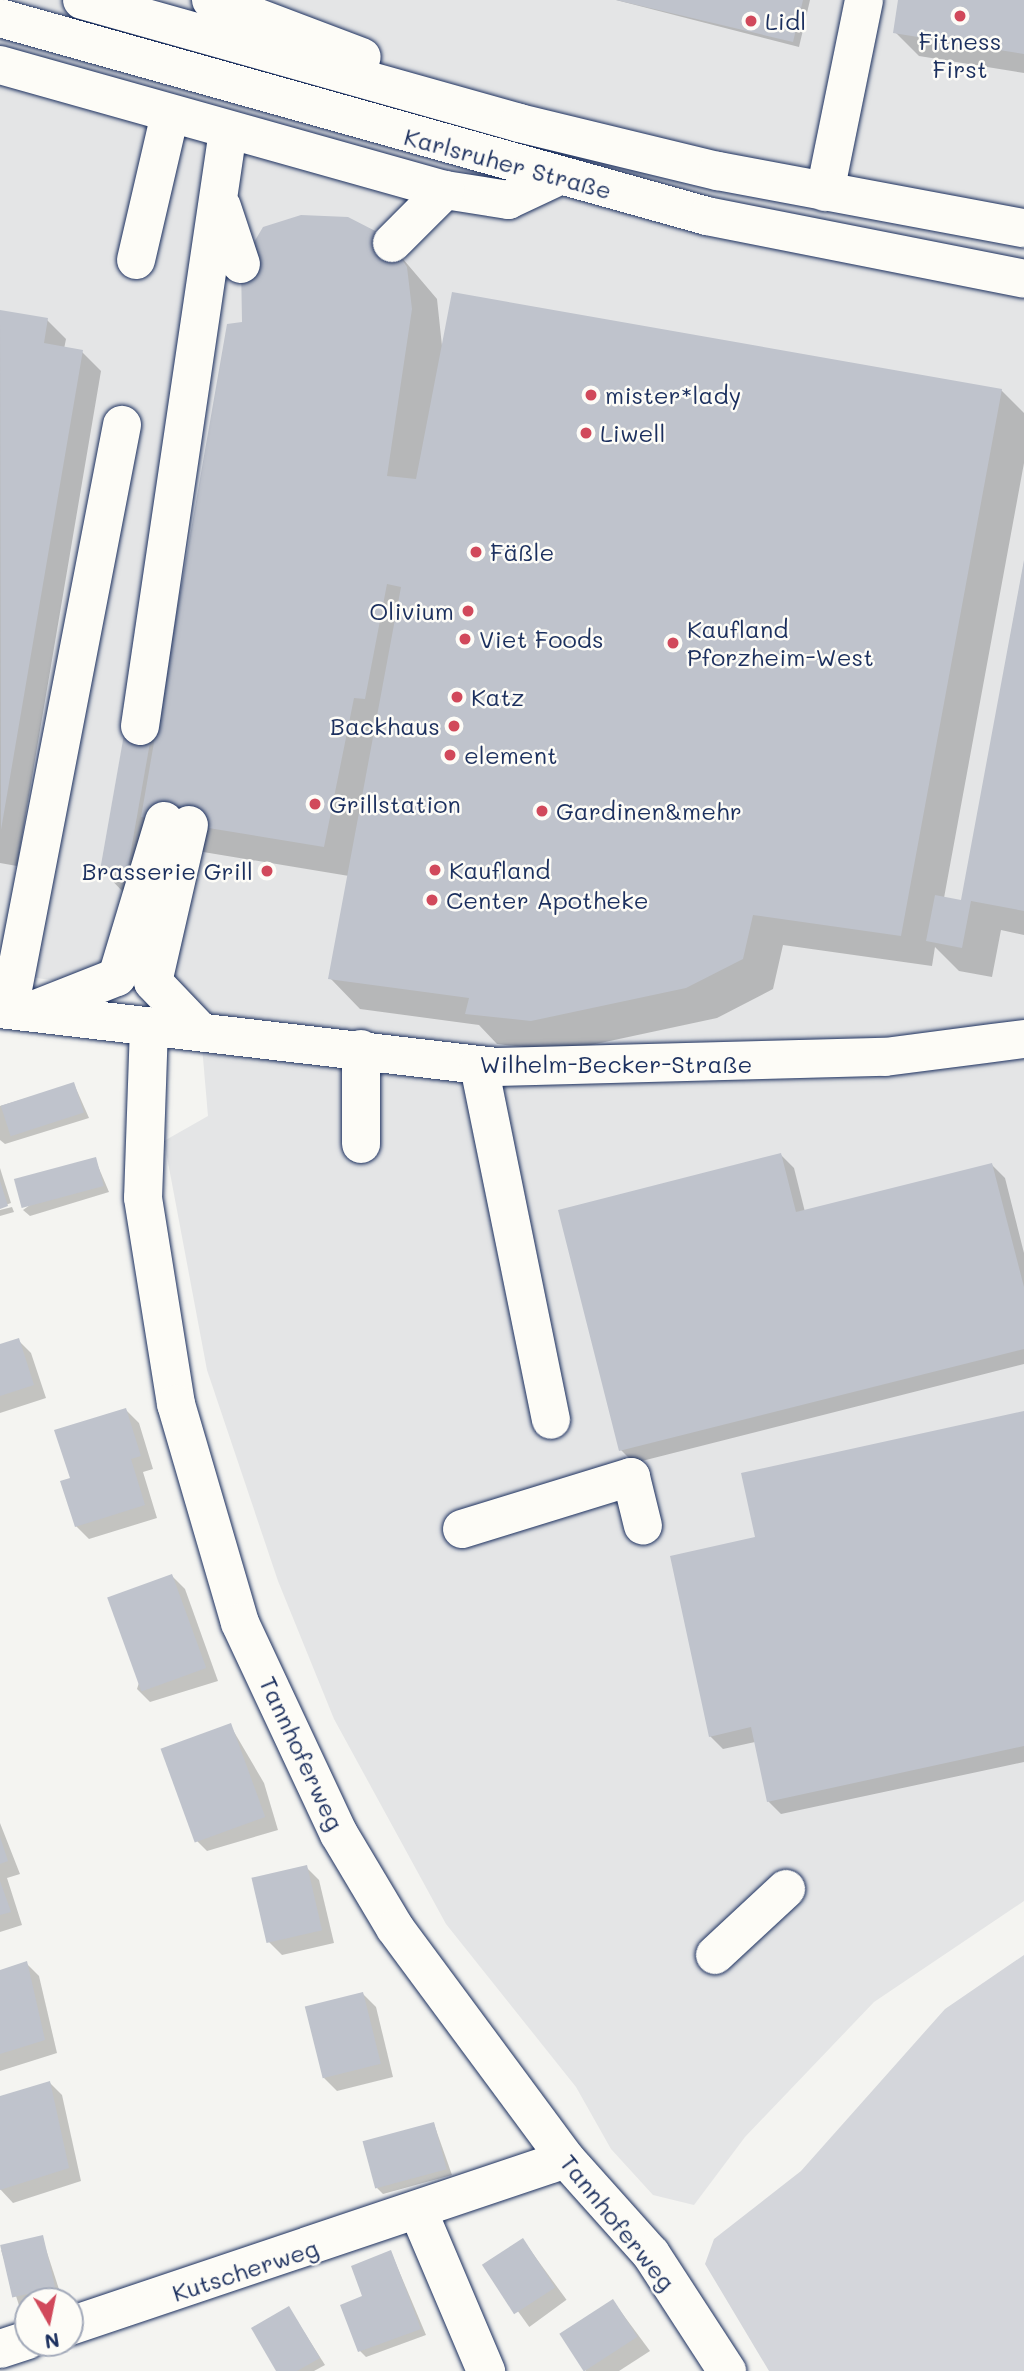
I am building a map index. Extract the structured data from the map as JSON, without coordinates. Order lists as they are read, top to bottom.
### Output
{
  "streets": {
    "street": [
      "Karlsruher Straße",
      "Wilhelm-Becker-Straße",
      "Tannhoferweg",
      "Kutscherweg"
    ]
  },
  "crossings": [
    ["Wilhelm-Becker-Straße", "Tannhoferweg"],
    ["Tannhoferweg", "Kutscherweg"]
  ],
  "places": [
    "Fitness First",
    "Lidl",
    "mister*lady",
    "Liwell",
    "Fäßle",
    "Olivium",
    "Viet Foods",
    "Kaufland Pforzheim-West",
    "Katz",
    "Backhaus",
    "element",
    "Grillstation",
    "Gardinen&mehr",
    "Kaufland",
    "Brasserie Grill",
    "Center Apotheke"
  ],
  "north": "bottom"
}
